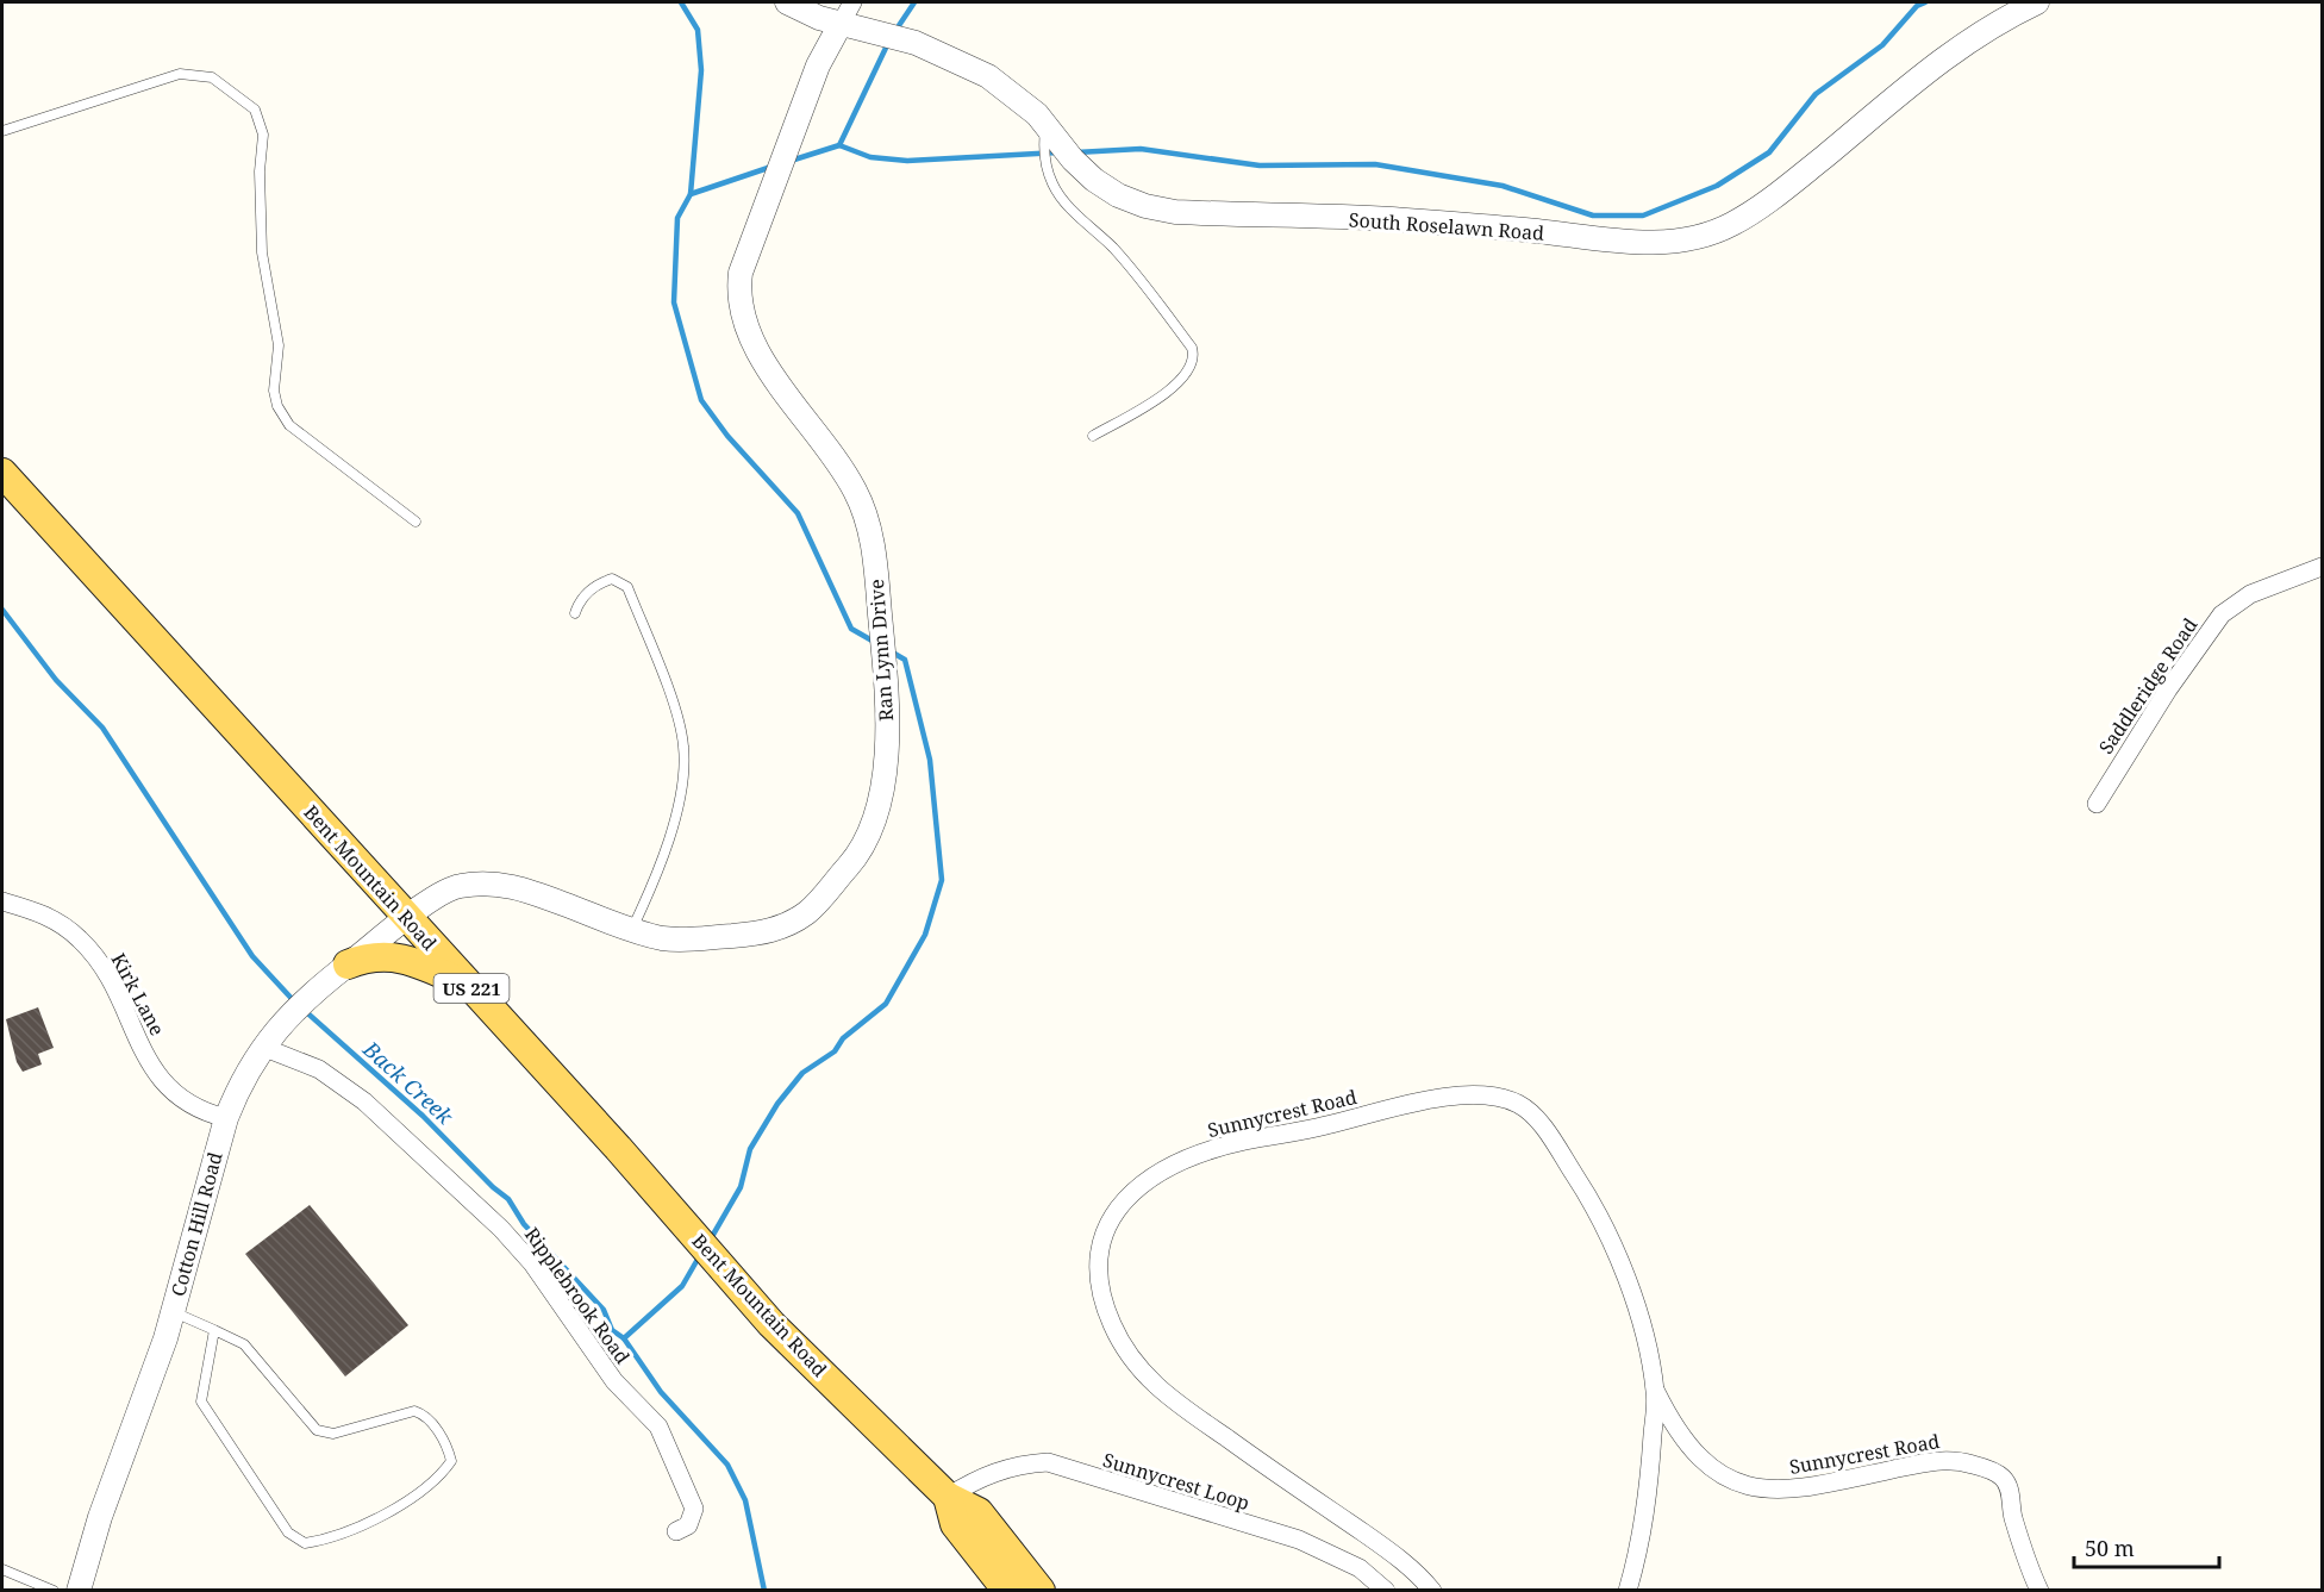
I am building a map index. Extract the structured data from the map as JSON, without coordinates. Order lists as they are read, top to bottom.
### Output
{
  "streets": {
    "main road": ["Bent Mountain Road", "US 221"],
    "street": [
      "South Roselawn Road",
      "Ran Lynn Drive",
      "Saddleridge Road",
      "Kirk Lane",
      "Sunnycrest Road",
      "Cotton Hill Road",
      "Ripplebrook Road",
      "Sunnycrest Loop"
    ]
  },
  "crossings": [
    ["South Roselawn Road", "Ran Lynn Drive"],
    ["Ran Lynn Drive", "Bent Mountain Road"],
    ["Ran Lynn Drive", "Cotton Hill Road"],
    ["Bent Mountain Road", "Cotton Hill Road"],
    ["Bent Mountain Road", "Sunnycrest Loop"],
    ["Kirk Lane", "Cotton Hill Road"],
    ["Cotton Hill Road", "Ripplebrook Road"]
  ],
  "water": ["Back Creek"],
  "scale_bar": "50 m"
}
